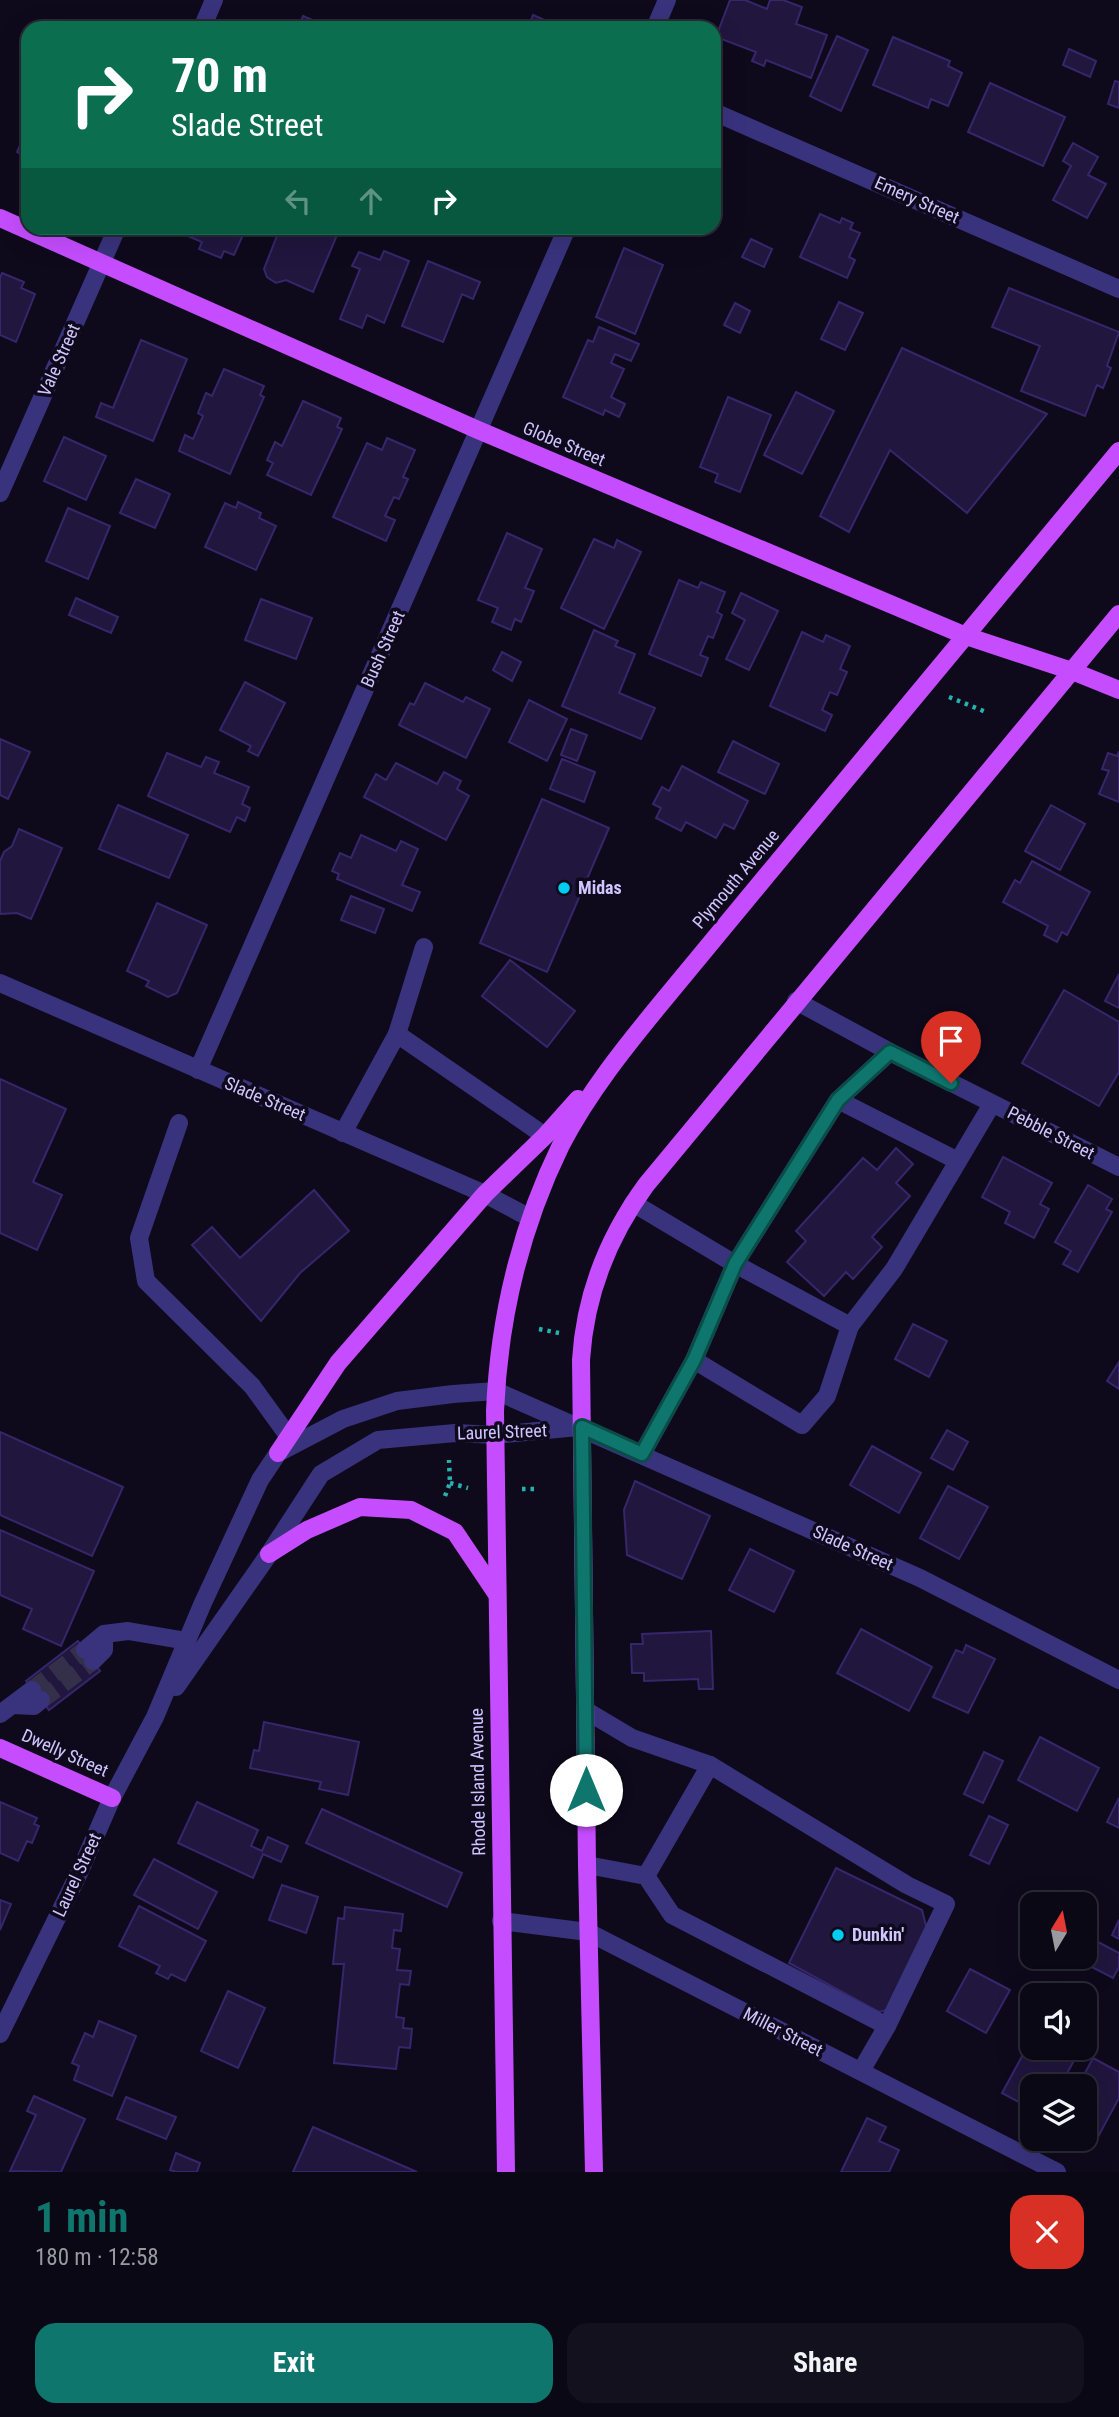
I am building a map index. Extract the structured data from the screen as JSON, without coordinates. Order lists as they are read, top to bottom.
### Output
{
  "streets": {
    "main road": [
      "Globe Street",
      "Plymouth Avenue",
      "Dwelly Street",
      "Rhode Island Avenue"
    ],
    "street": [
      "Emery Street",
      "Vale Street",
      "Bush Street",
      "Slade Street",
      "Pebble Street",
      "Laurel Street",
      "Miller Street"
    ]
  },
  "crossings": [
    ["Vale Street", "Globe Street"],
    ["Globe Street", "Bush Street"],
    ["Globe Street", "Plymouth Avenue"],
    ["Bush Street", "Slade Street"],
    ["Plymouth Avenue", "Slade Street"],
    ["Plymouth Avenue", "Laurel Street"],
    ["Plymouth Avenue", "Rhode Island Avenue"],
    ["Slade Street", "Laurel Street"],
    ["Laurel Street", "Dwelly Street"],
    ["Laurel Street", "Rhode Island Avenue"],
    ["Rhode Island Avenue", "Miller Street"]
  ],
  "places": ["Midas", "Dunkin'"],
  "north": "top",
  "page": {
    "turn": ["70 m", "Slade Street"],
    "heading": ["1 min", "180 m · 12:58"],
    "buttons": ["Exit", "Share"]
  }
}
